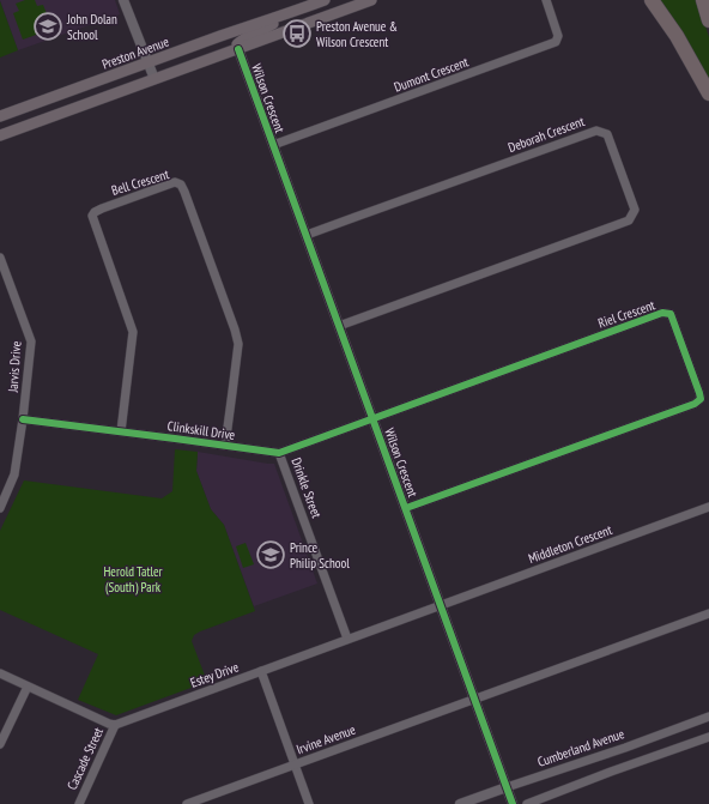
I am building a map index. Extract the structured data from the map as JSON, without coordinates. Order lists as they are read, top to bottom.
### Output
{
  "streets": {
    "main road": ["Preston Avenue"],
    "street": [
      "Dumont Crescent",
      "Wilson Crescent",
      "Deborah Crescent",
      "Bell Crescent",
      "Riel Crescent",
      "Jarvis Drive",
      "Clinkskill Drive",
      "Drinkle Street",
      "Middleton Crescent",
      "Estey Drive",
      "Irvine Avenue",
      "Cumberland Avenue",
      "Cascade Street"
    ]
  },
  "crossings": [
    ["Preston Avenue", "Wilson Crescent"],
    ["Dumont Crescent", "Wilson Crescent"],
    ["Wilson Crescent", "Deborah Crescent"],
    ["Wilson Crescent", "Riel Crescent"],
    ["Wilson Crescent", "Clinkskill Drive"],
    ["Wilson Crescent", "Middleton Crescent"],
    ["Wilson Crescent", "Estey Drive"],
    ["Wilson Crescent", "Irvine Avenue"],
    ["Wilson Crescent", "Cumberland Avenue"],
    ["Bell Crescent", "Clinkskill Drive"],
    ["Riel Crescent", "Clinkskill Drive"],
    ["Jarvis Drive", "Clinkskill Drive"],
    ["Clinkskill Drive", "Drinkle Street"],
    ["Drinkle Street", "Estey Drive"],
    ["Middleton Crescent", "Estey Drive"],
    ["Estey Drive", "Cascade Street"]
  ],
  "parks": ["Herold Tatler (South) Park"],
  "places": {
    "school or university": ["John Dolan School", "Prince Philip School"],
    "bus stop": ["Preston Avenue & Wilson Crescent"]
  }
}
